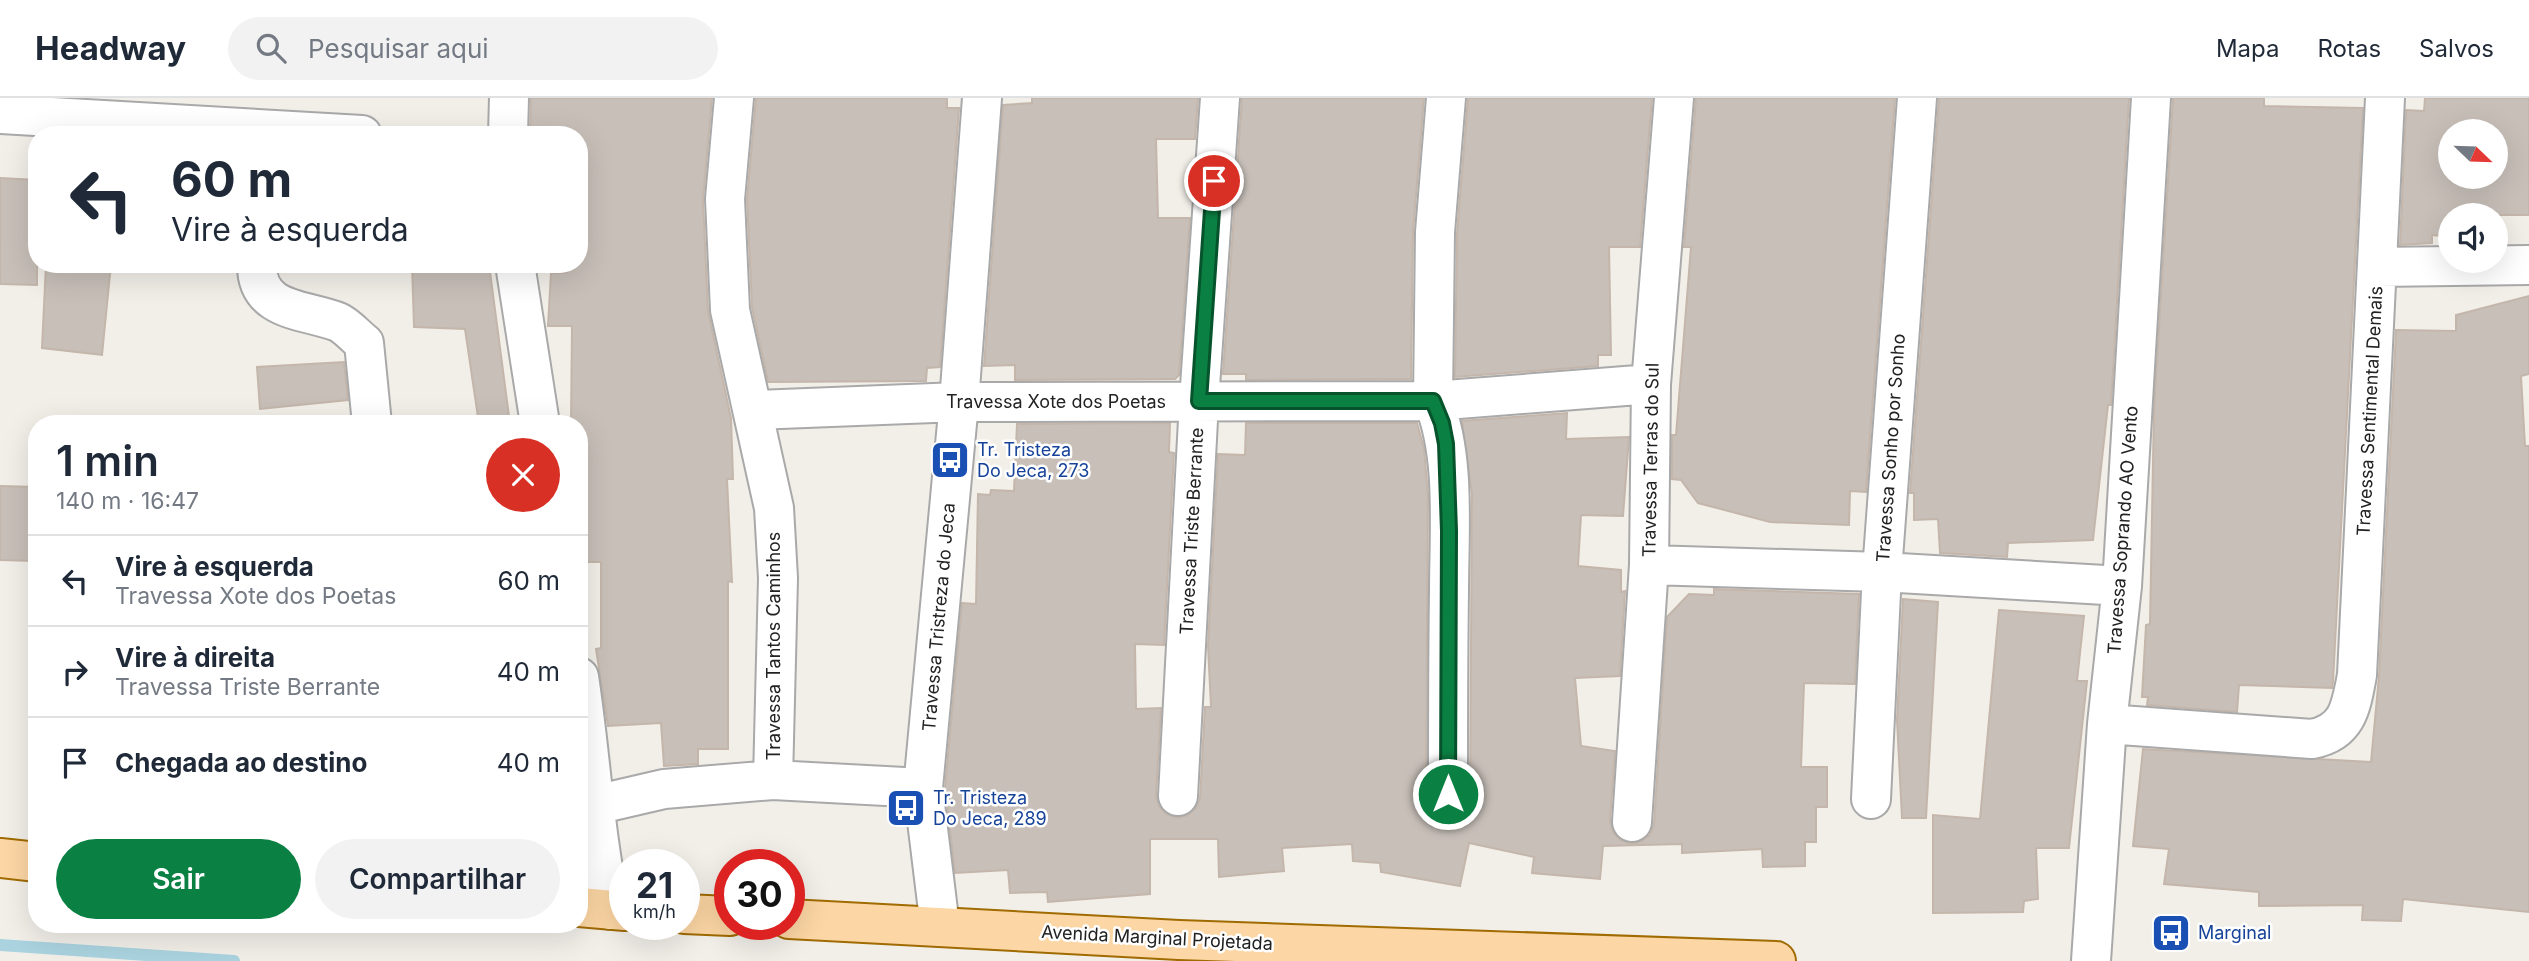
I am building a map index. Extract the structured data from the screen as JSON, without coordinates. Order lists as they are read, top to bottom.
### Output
{
  "streets": {
    "main road": ["Avenida Marginal Projetada"],
    "street": [
      "Travessa Xote dos Poetas",
      "Travessa Sentimental Demais",
      "Travessa Sonho por Sonho",
      "Travessa Terras do Sul",
      "Travessa Soprando AO Vento",
      "Travessa Triste Berrante",
      "Travessa Tristreza do Jeca",
      "Travessa Tantos Caminhos"
    ]
  },
  "crossings": [
    ["Travessa Xote dos Poetas", "Travessa Terras do Sul"],
    ["Travessa Xote dos Poetas", "Travessa Triste Berrante"],
    ["Travessa Xote dos Poetas", "Travessa Tristreza do Jeca"],
    ["Travessa Xote dos Poetas", "Travessa Tantos Caminhos"],
    ["Travessa Sentimental Demais", "Travessa Soprando AO Vento"],
    ["Travessa Tristreza do Jeca", "Avenida Marginal Projetada"]
  ],
  "places": {
    "bus stop": ["Tr. Tristeza Do Jeca, 273", "Tr. Tristeza Do Jeca, 289", "Marginal"]
  },
  "north": "bottom right",
  "page": {
    "header": "Headway",
    "search": "Pesquisar aqui",
    "nav": ["Mapa", "Rotas", "Salvos"],
    "turn": ["60 m", "Vire à esquerda"],
    "heading": ["1 min", "140 m · 16:47"],
    "list": [
      {
        "name": "Vire à esquerda",
        "note": "Travessa Xote dos Poetas",
        "value": "60 m"
      },
      {
        "name": "Vire à direita",
        "note": "Travessa Triste Berrante",
        "value": "40 m"
      },
      {
        "name": "Chegada ao destino",
        "value": "40 m"
      }
    ],
    "buttons": ["Sair", "Compartilhar"],
    "speed": "21 km/h",
    "limit": "30"
  }
}
